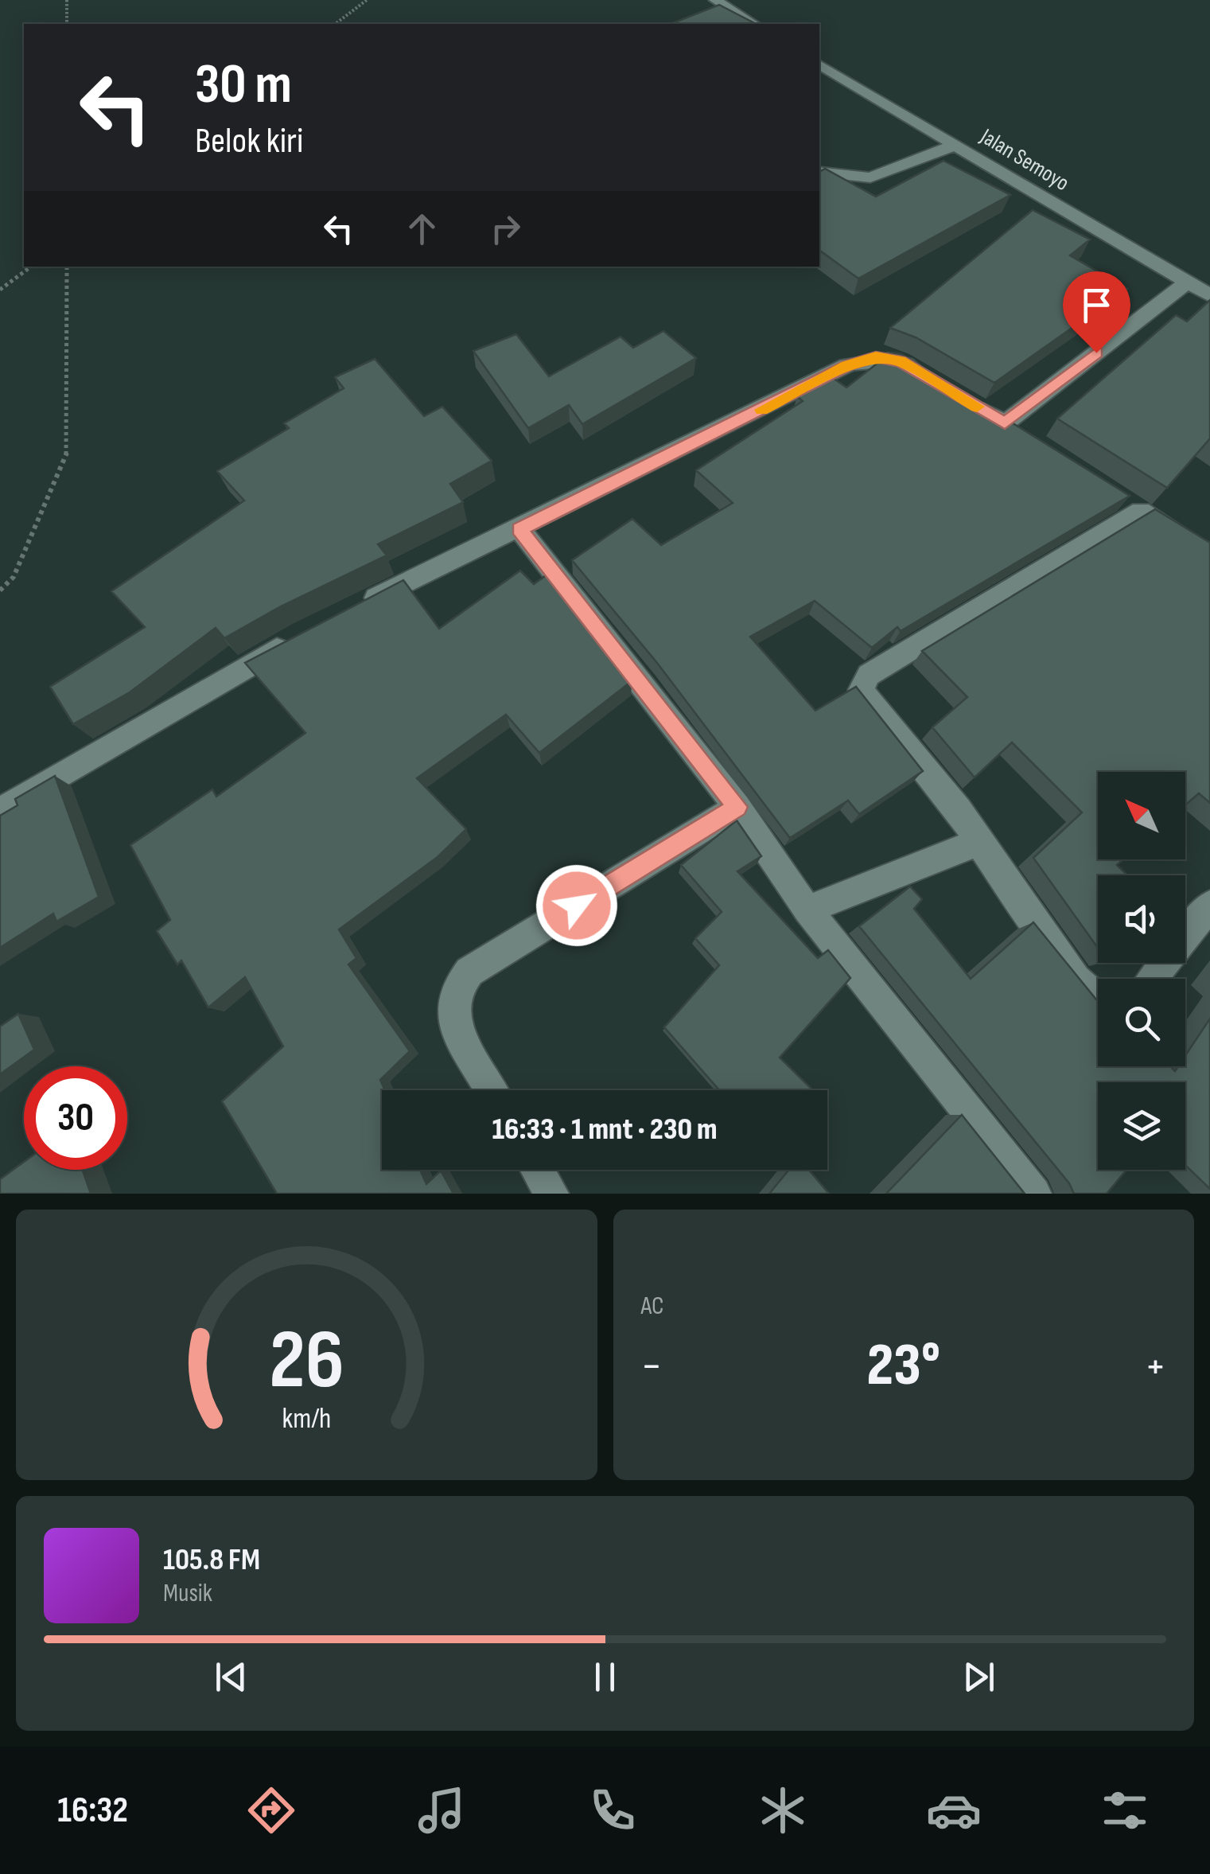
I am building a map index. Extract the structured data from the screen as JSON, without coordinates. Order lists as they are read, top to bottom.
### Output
{
  "streets": {
    "street": ["Jalan Semoyo"]
  },
  "north": "top left",
  "page": {
    "turn": ["30 m", "Belok kiri"],
    "limit": "30",
    "trip": "16:33 · 1 mnt · 230 m",
    "tile": "AC",
    "heat": ["−", "23°", "+"],
    "song": ["105.8 FM", "Musik"],
    "tabs": "16:32",
    "gauge": ["26", "km/h"]
  }
}
